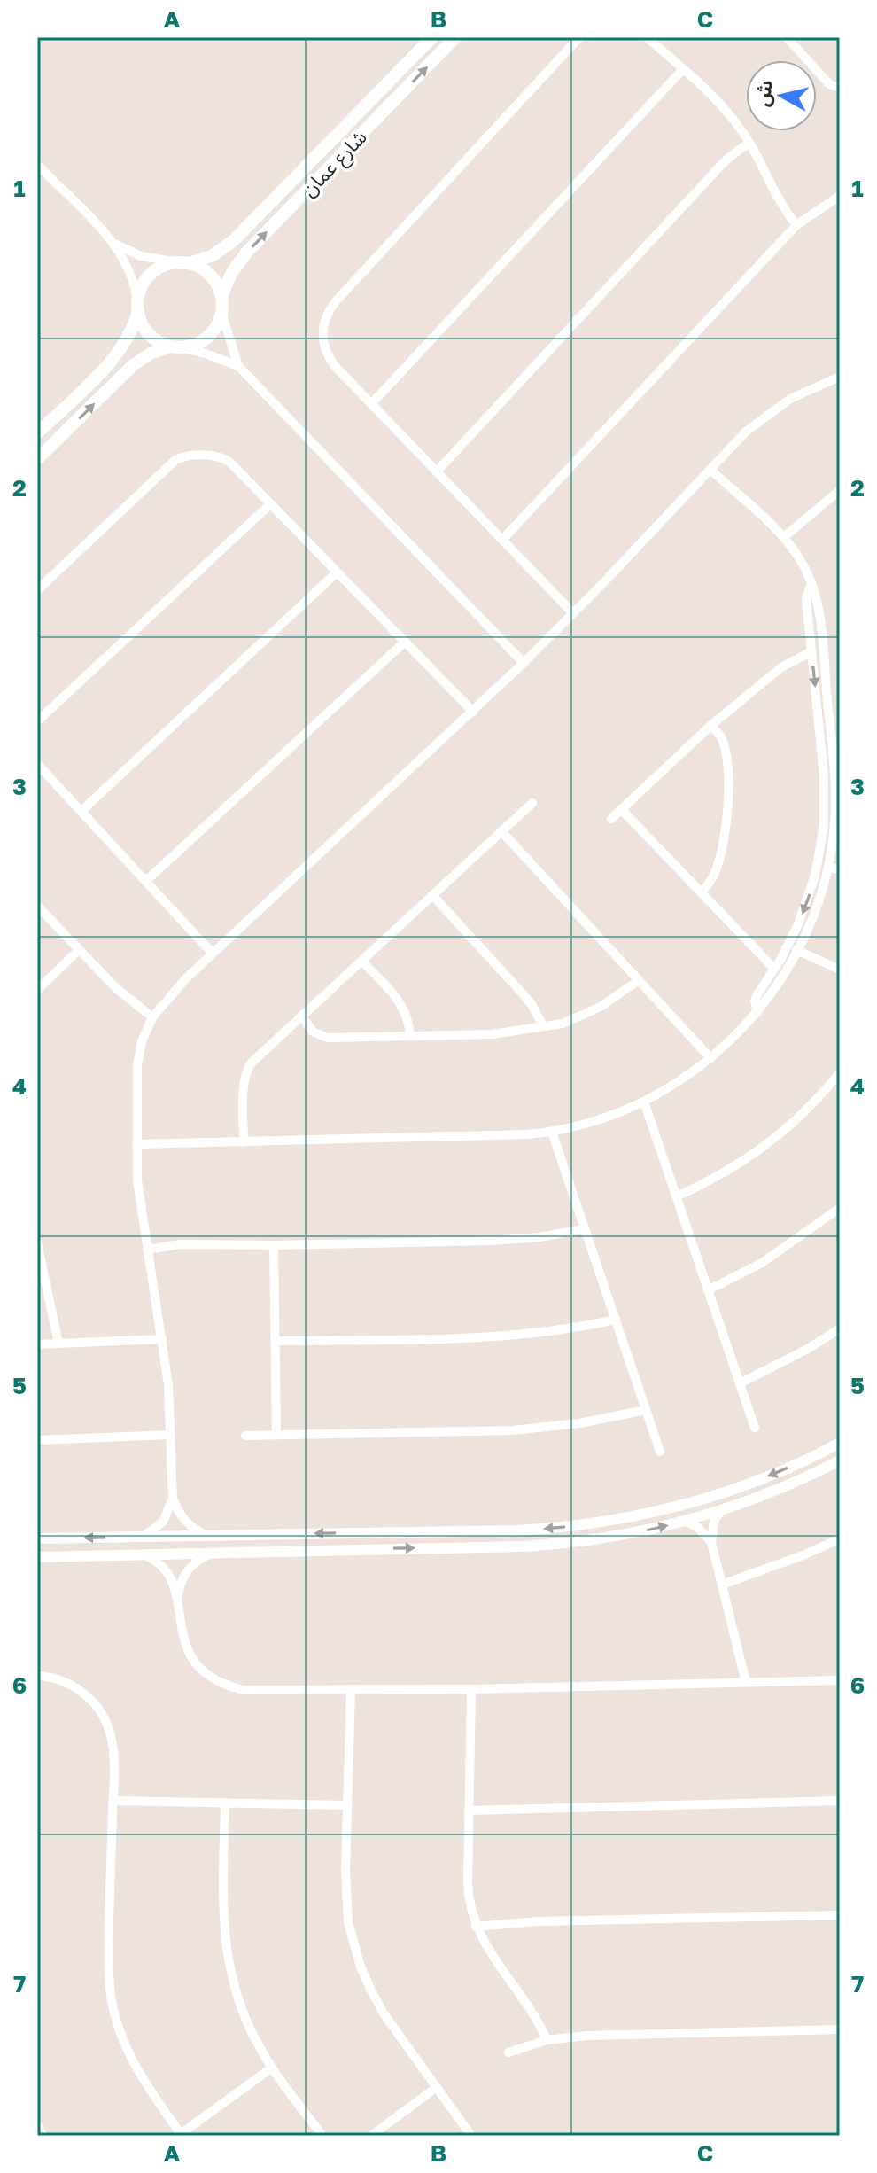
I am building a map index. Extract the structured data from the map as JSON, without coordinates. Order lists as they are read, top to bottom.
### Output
{
  "streets": {
    "main road": ["شارع عمان"]
  },
  "north": "left",
  "grid": {
    "columns": ["A", "B", "C"],
    "rows": [
      "1",
      "2",
      "3",
      "4",
      "5",
      "6",
      "7"
    ]
  }
}
